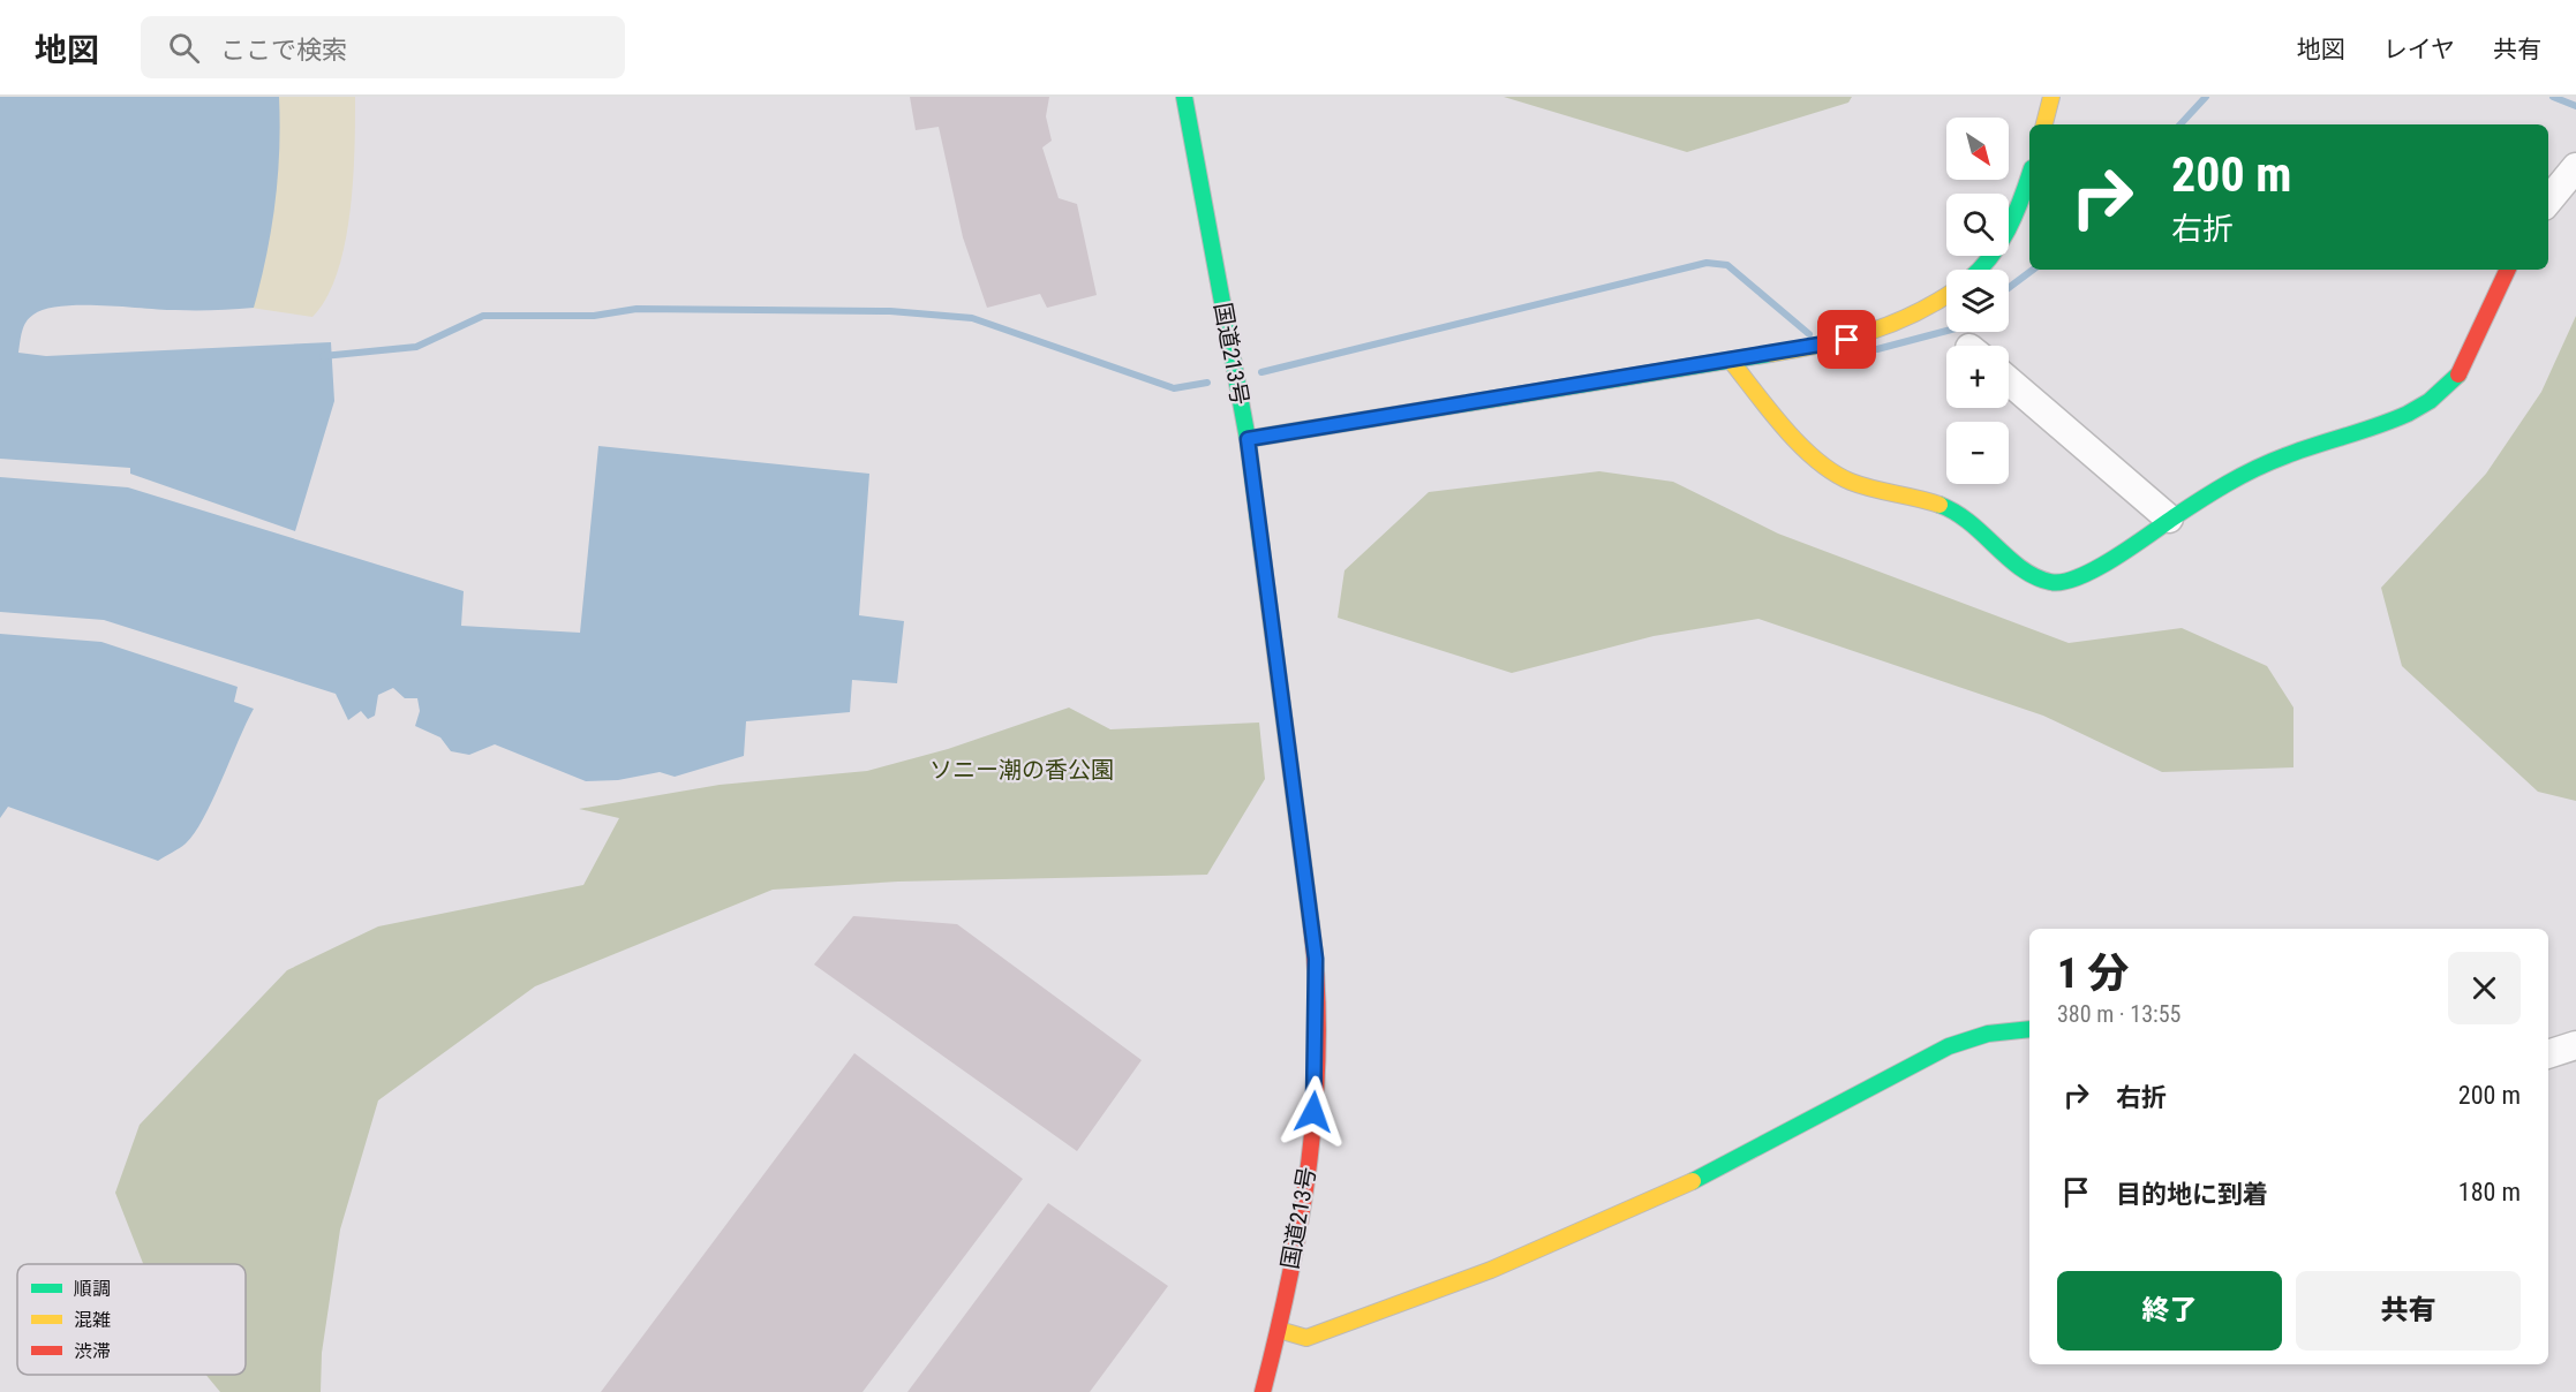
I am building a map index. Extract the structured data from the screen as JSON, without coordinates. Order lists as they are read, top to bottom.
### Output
{
  "streets": {
    "main road": ["国道213号"]
  },
  "parks": ["ソニー潮の香公園"],
  "legend": ["順調", "混雑", "渋滞"],
  "north": "bottom right",
  "page": {
    "header": "地図",
    "search": "ここで検索",
    "nav": ["地図", "レイヤ", "共有"],
    "map_buttons": ["+", "−"],
    "turn": ["200 m", "右折"],
    "heading": ["1 分", "380 m · 13:55"],
    "list": [
      {
        "name": "右折",
        "value": "200 m"
      },
      {
        "name": "目的地に到着",
        "value": "180 m"
      }
    ],
    "buttons": ["終了", "共有"]
  }
}
